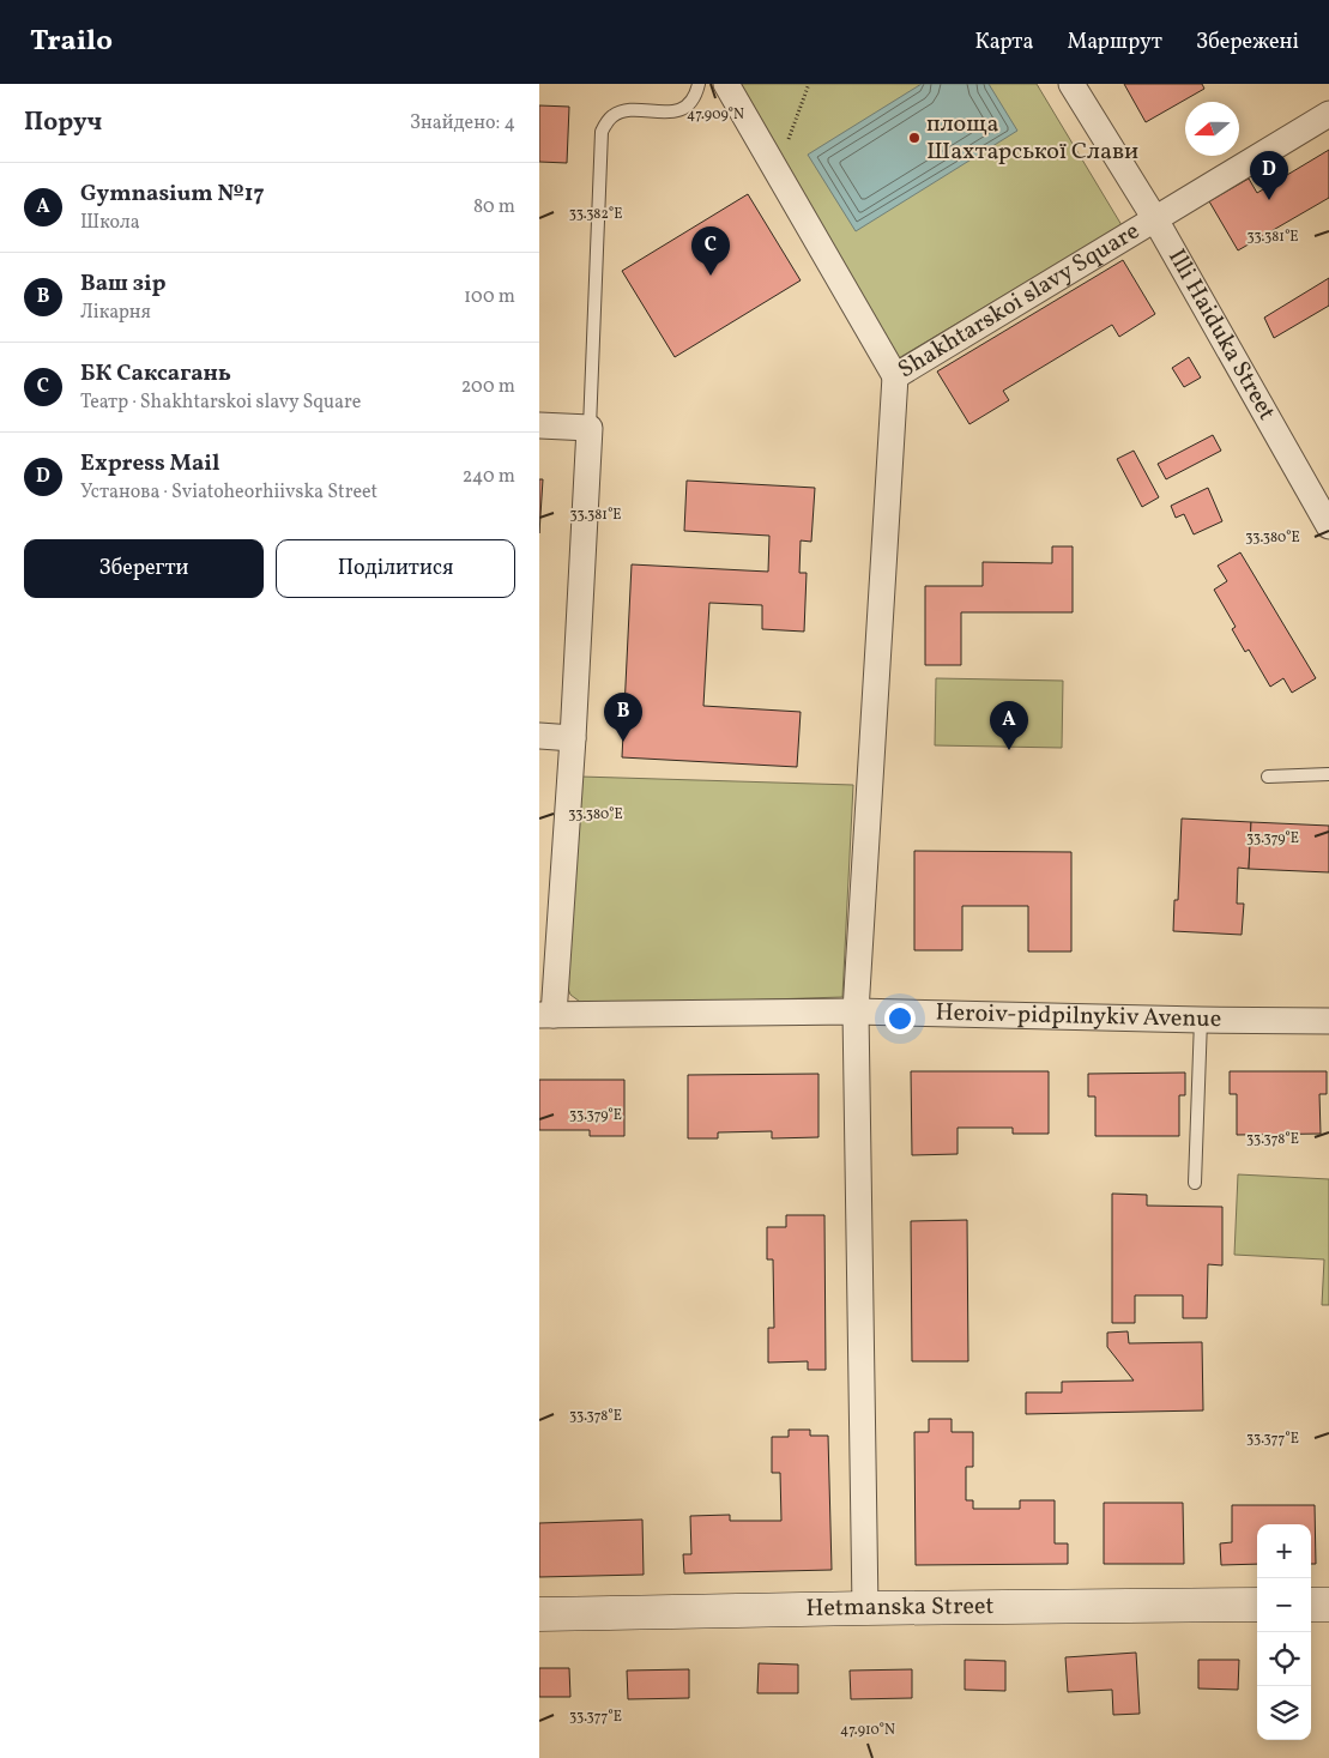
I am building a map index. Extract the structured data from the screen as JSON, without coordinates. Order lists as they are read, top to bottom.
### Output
{
  "streets": {
    "street": [
      "Shakhtarskoi slavy Square",
      "Illi Haiduka Street",
      "Heroiv-pidpilnykiv Avenue",
      "Hetmanska Street"
    ]
  },
  "crossings": [
    ["Shakhtarskoi slavy Square", "Illi Haiduka Street"]
  ],
  "places": ["площа Шахтарської Слави"],
  "north": "left",
  "page": {
    "header": "Trailo",
    "nav": ["Карта", "Маршрут", "Збережені"],
    "heading": ["Поруч", "Знайдено: 4"],
    "pins": [
      "D",
      "C",
      "B",
      "A"
    ],
    "list": [
      {
        "mark": "A",
        "name": "Gymnasium №17",
        "note": "Школа",
        "value": "80 m"
      },
      {
        "mark": "B",
        "name": "Ваш зір",
        "note": "Лікарня",
        "value": "100 m"
      },
      {
        "mark": "C",
        "name": "БК Саксагань",
        "note": "Театр · Shakhtarskoi slavy Square",
        "value": "200 m"
      },
      {
        "mark": "D",
        "name": "Express Mail",
        "note": "Установа · Sviatoheorhiivska Street",
        "value": "240 m"
      }
    ],
    "buttons": ["Зберегти", "Поділитися"],
    "map_buttons": ["+", "−"]
  },
  "coordinates": [
    "47.909°N",
    "33.382°E",
    "33.381°E",
    "33.380°E",
    "33.379°E",
    "33.378°E",
    "33.377°E",
    "47.910°N"
  ]
}
